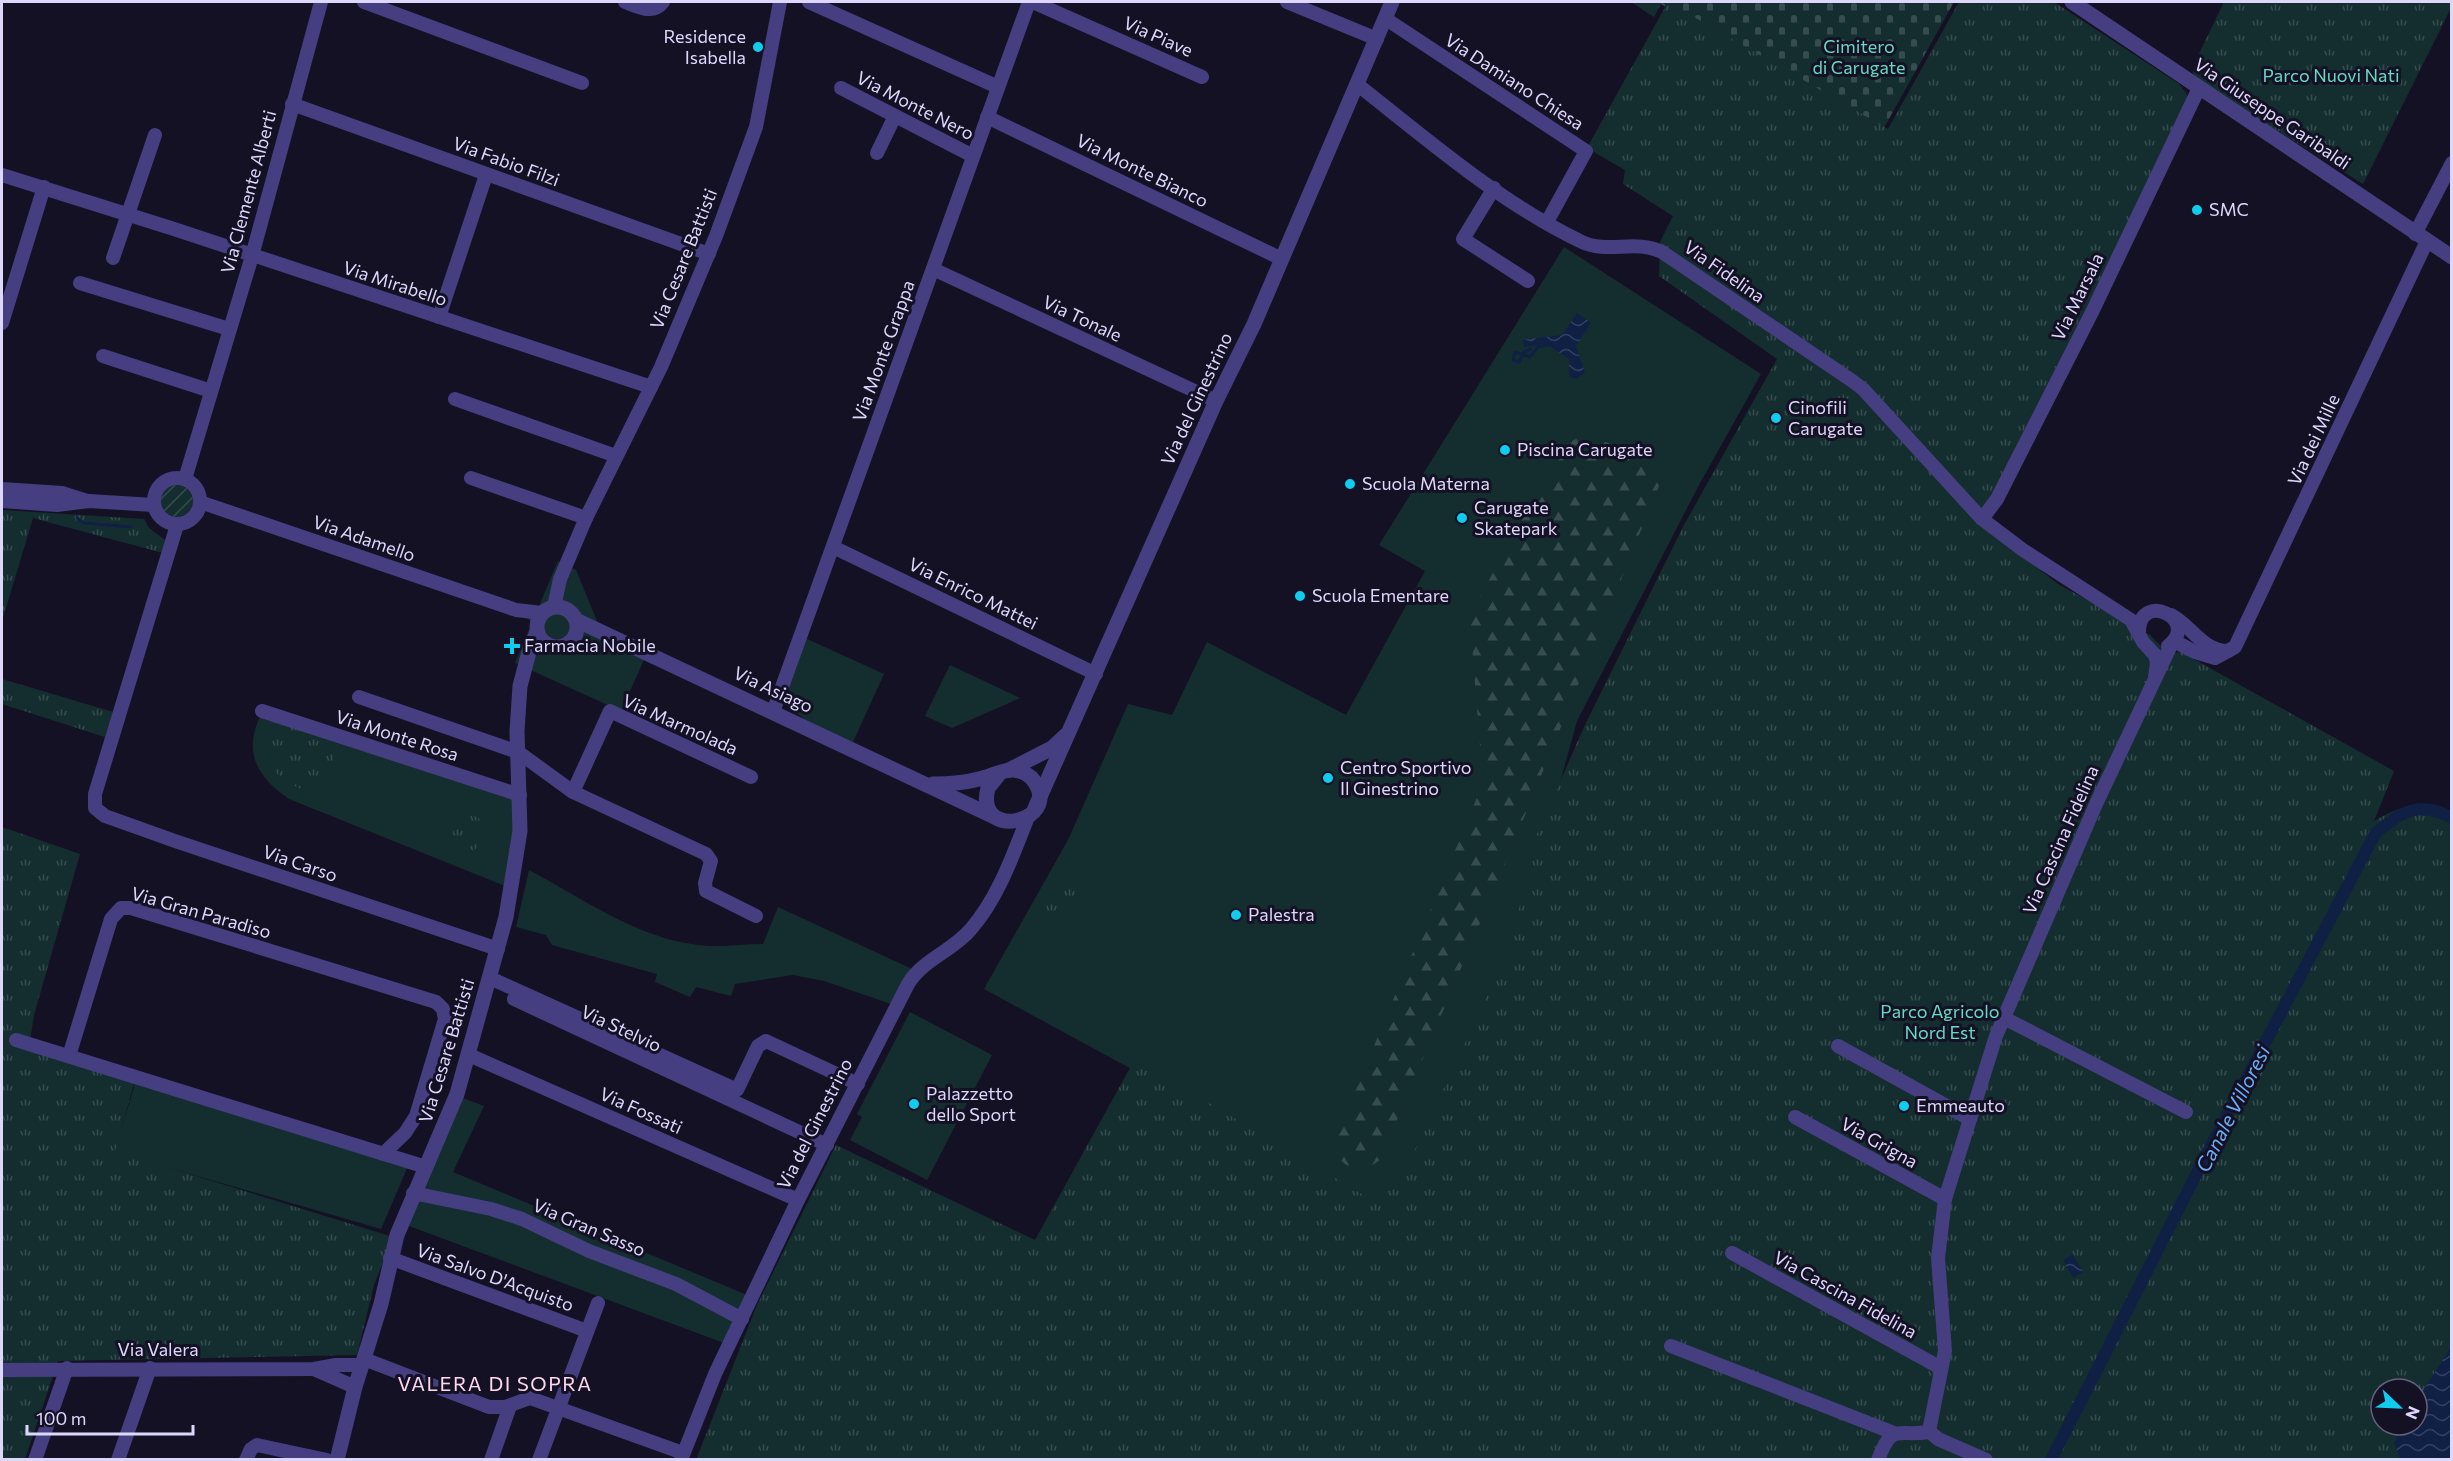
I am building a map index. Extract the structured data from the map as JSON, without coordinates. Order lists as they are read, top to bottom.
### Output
{
  "streets": {
    "street": [
      "Via Piave",
      "Via Damiano Chiesa",
      "Via Monte Nero",
      "Via Giuseppe Garibaldi",
      "Via Fabio Filzi",
      "Via Monte Bianco",
      "Via Clemente Alberti",
      "Via Cesare Battisti",
      "Via Fidelina",
      "Via Mirabello",
      "Via Marsala",
      "Via Tonale",
      "Via Monte Grappa",
      "Via del Ginestrino",
      "Via dei Mille",
      "Via Adamello",
      "Via Enrico Mattei",
      "Via Asiago",
      "Via Marmolada",
      "Via Monte Rosa",
      "Via Cascina Fidelina",
      "Via Carso",
      "Via Gran Paradiso",
      "Via Stelvio",
      "Via Fossati",
      "Via Grigna",
      "Via Gran Sasso",
      "Via Salvo D'Acquisto",
      "Via Valera"
    ]
  },
  "crossings": [
    ["Via Damiano Chiesa", "Via Fidelina"],
    ["Via Monte Nero", "Via Monte Grappa"],
    ["Via Giuseppe Garibaldi", "Via Marsala"],
    ["Via Giuseppe Garibaldi", "Via dei Mille"],
    ["Via Fabio Filzi", "Via Clemente Alberti"],
    ["Via Fabio Filzi", "Via Cesare Battisti"],
    ["Via Monte Bianco", "Via Monte Grappa"],
    ["Via Monte Bianco", "Via del Ginestrino"],
    ["Via Clemente Alberti", "Via Mirabello"],
    ["Via Clemente Alberti", "Via Adamello"],
    ["Via Clemente Alberti", "Via Carso"],
    ["Via Cesare Battisti", "Via Mirabello"],
    ["Via Cesare Battisti", "Via Adamello"],
    ["Via Cesare Battisti", "Via Asiago"],
    ["Via Cesare Battisti", "Via Monte Rosa"],
    ["Via Cesare Battisti", "Via Carso"],
    ["Via Cesare Battisti", "Via Stelvio"],
    ["Via Cesare Battisti", "Via Fossati"],
    ["Via Cesare Battisti", "Via Gran Sasso"],
    ["Via Cesare Battisti", "Via Salvo D'Acquisto"],
    ["Via Cesare Battisti", "Via Valera"],
    ["Via Fidelina", "Via Marsala"],
    ["Via Fidelina", "Via del Ginestrino"],
    ["Via Fidelina", "Via Cascina Fidelina"],
    ["Via Tonale", "Via Monte Grappa"],
    ["Via Tonale", "Via del Ginestrino"],
    ["Via Monte Grappa", "Via Enrico Mattei"],
    ["Via Monte Grappa", "Via Asiago"],
    ["Via del Ginestrino", "Via Enrico Mattei"],
    ["Via del Ginestrino", "Via Asiago"],
    ["Via del Ginestrino", "Via Stelvio"],
    ["Via del Ginestrino", "Via Fossati"],
    ["Via del Ginestrino", "Via Gran Sasso"],
    ["Via Adamello", "Via Asiago"],
    ["Via Adamello", "Via Carso"],
    ["Via Cascina Fidelina", "Via Grigna"]
  ],
  "districts": ["VALERA DI SOPRA"],
  "water": ["Canale Villoresi"],
  "parks": ["Cimitero di Carugate", "Parco Nuovi Nati", "Parco Agricolo Nord Est"],
  "places": {
    "other": [
      "Residence Isabella",
      "SMC",
      "Cinofili Carugate",
      "Piscina Carugate",
      "Scuola Materna",
      "Carugate Skatepark",
      "Scuola Ementare",
      "Centro Sportivo Il Ginestrino",
      "Palestra",
      "Palazzetto dello Sport",
      "Emmeauto"
    ],
    "health": ["Farmacia Nobile"]
  },
  "scale_bar": "100 m",
  "north": "bottom right"
}
